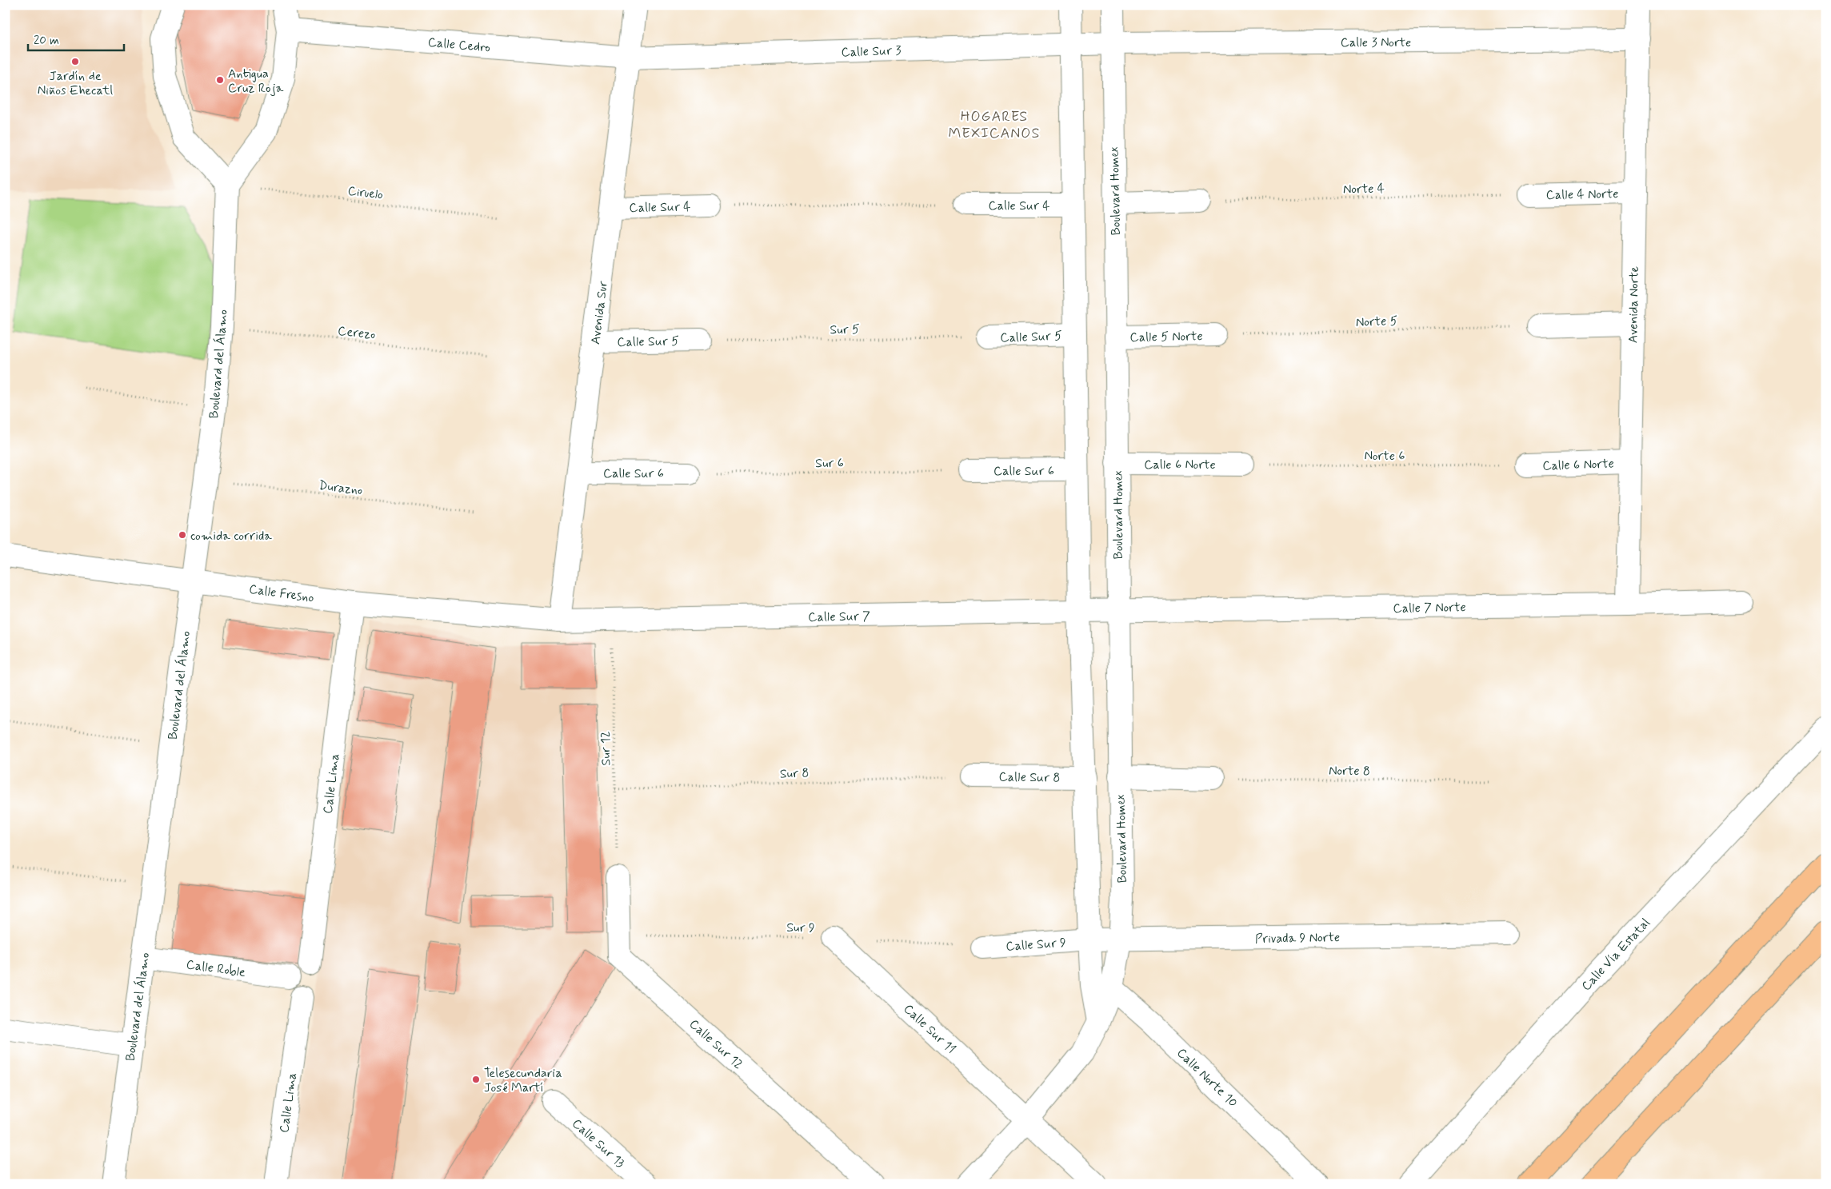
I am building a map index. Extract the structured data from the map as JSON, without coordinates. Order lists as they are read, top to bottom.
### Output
{
  "streets": {
    "street": [
      "Calle 3 Norte",
      "Calle Cedro",
      "Calle Sur 3",
      "Boulevard Homex",
      "Calle 4 Norte",
      "Calle Sur 4",
      "Avenida Norte",
      "Avenida Sur",
      "Calle Sur 5",
      "Calle 5 Norte",
      "Boulevard del Álamo",
      "Calle 6 Norte",
      "Calle Sur 6",
      "Calle Fresno",
      "Calle 7 Norte",
      "Calle Sur 7",
      "Calle Sur 8",
      "Calle Lima",
      "Privada 9 Norte",
      "Calle Sur 9",
      "Calle Vía Estatal",
      "Calle Roble",
      "Calle Sur 11",
      "Calle Sur 12",
      "Calle Norte 10",
      "Calle Sur 13"
    ],
    "path": [
      "Norte 4",
      "Ciruelo",
      "Norte 5",
      "Sur 5",
      "Cerezo",
      "Norte 6",
      "Sur 6",
      "Durazno",
      "Sur 12",
      "Norte 8",
      "Sur 8",
      "Sur 9"
    ]
  },
  "crossings": [
    ["Calle 3 Norte", "Calle Sur 3"],
    ["Calle 3 Norte", "Boulevard Homex"],
    ["Calle 3 Norte", "Avenida Norte"],
    ["Calle Cedro", "Calle Sur 3"],
    ["Calle Cedro", "Avenida Sur"],
    ["Calle Sur 3", "Boulevard Homex"],
    ["Calle Sur 3", "Avenida Sur"],
    ["Norte 4", "Calle 4 Norte"],
    ["Boulevard Homex", "Calle Sur 4"],
    ["Boulevard Homex", "Calle Sur 5"],
    ["Boulevard Homex", "Calle 5 Norte"],
    ["Boulevard Homex", "Calle 6 Norte"],
    ["Boulevard Homex", "Calle Sur 6"],
    ["Boulevard Homex", "Calle 7 Norte"],
    ["Boulevard Homex", "Calle Sur 7"],
    ["Boulevard Homex", "Calle Sur 8"],
    ["Boulevard Homex", "Privada 9 Norte"],
    ["Boulevard Homex", "Calle Sur 9"],
    ["Boulevard Homex", "Calle Sur 11"],
    ["Boulevard Homex", "Calle Norte 10"],
    ["Ciruelo", "Boulevard del Álamo"],
    ["Calle 4 Norte", "Avenida Norte"],
    ["Calle Sur 4", "Avenida Sur"],
    ["Avenida Norte", "Calle 6 Norte"],
    ["Avenida Norte", "Calle 7 Norte"],
    ["Avenida Sur", "Calle Sur 5"],
    ["Avenida Sur", "Calle Sur 6"],
    ["Avenida Sur", "Calle Fresno"],
    ["Avenida Sur", "Calle Sur 7"],
    ["Norte 5", "Calle 5 Norte"],
    ["Sur 5", "Calle Sur 5"],
    ["Cerezo", "Boulevard del Álamo"],
    ["Boulevard del Álamo", "Durazno"],
    ["Boulevard del Álamo", "Calle Fresno"],
    ["Boulevard del Álamo", "Calle Roble"],
    ["Norte 6", "Calle 6 Norte"],
    ["Sur 6", "Calle Sur 6"],
    ["Calle Fresno", "Calle Sur 7"],
    ["Calle Fresno", "Calle Lima"],
    ["Calle 7 Norte", "Calle Sur 7"],
    ["Calle Sur 7", "Sur 12"],
    ["Sur 12", "Sur 8"],
    ["Sur 12", "Calle Sur 12"],
    ["Sur 8", "Calle Sur 8"],
    ["Sur 9", "Calle Sur 9"],
    ["Sur 9", "Calle Sur 11"],
    ["Sur 9", "Calle Sur 12"],
    ["Privada 9 Norte", "Calle Sur 9"]
  ],
  "districts": ["HOGARES MEXICANOS"],
  "places": [
    "Jardín de Niños Ehecatl",
    "Antigua Cruz Roja",
    "comida corrida",
    "Telesecundaria José Martí"
  ],
  "scale_bar": "20 m"
}
